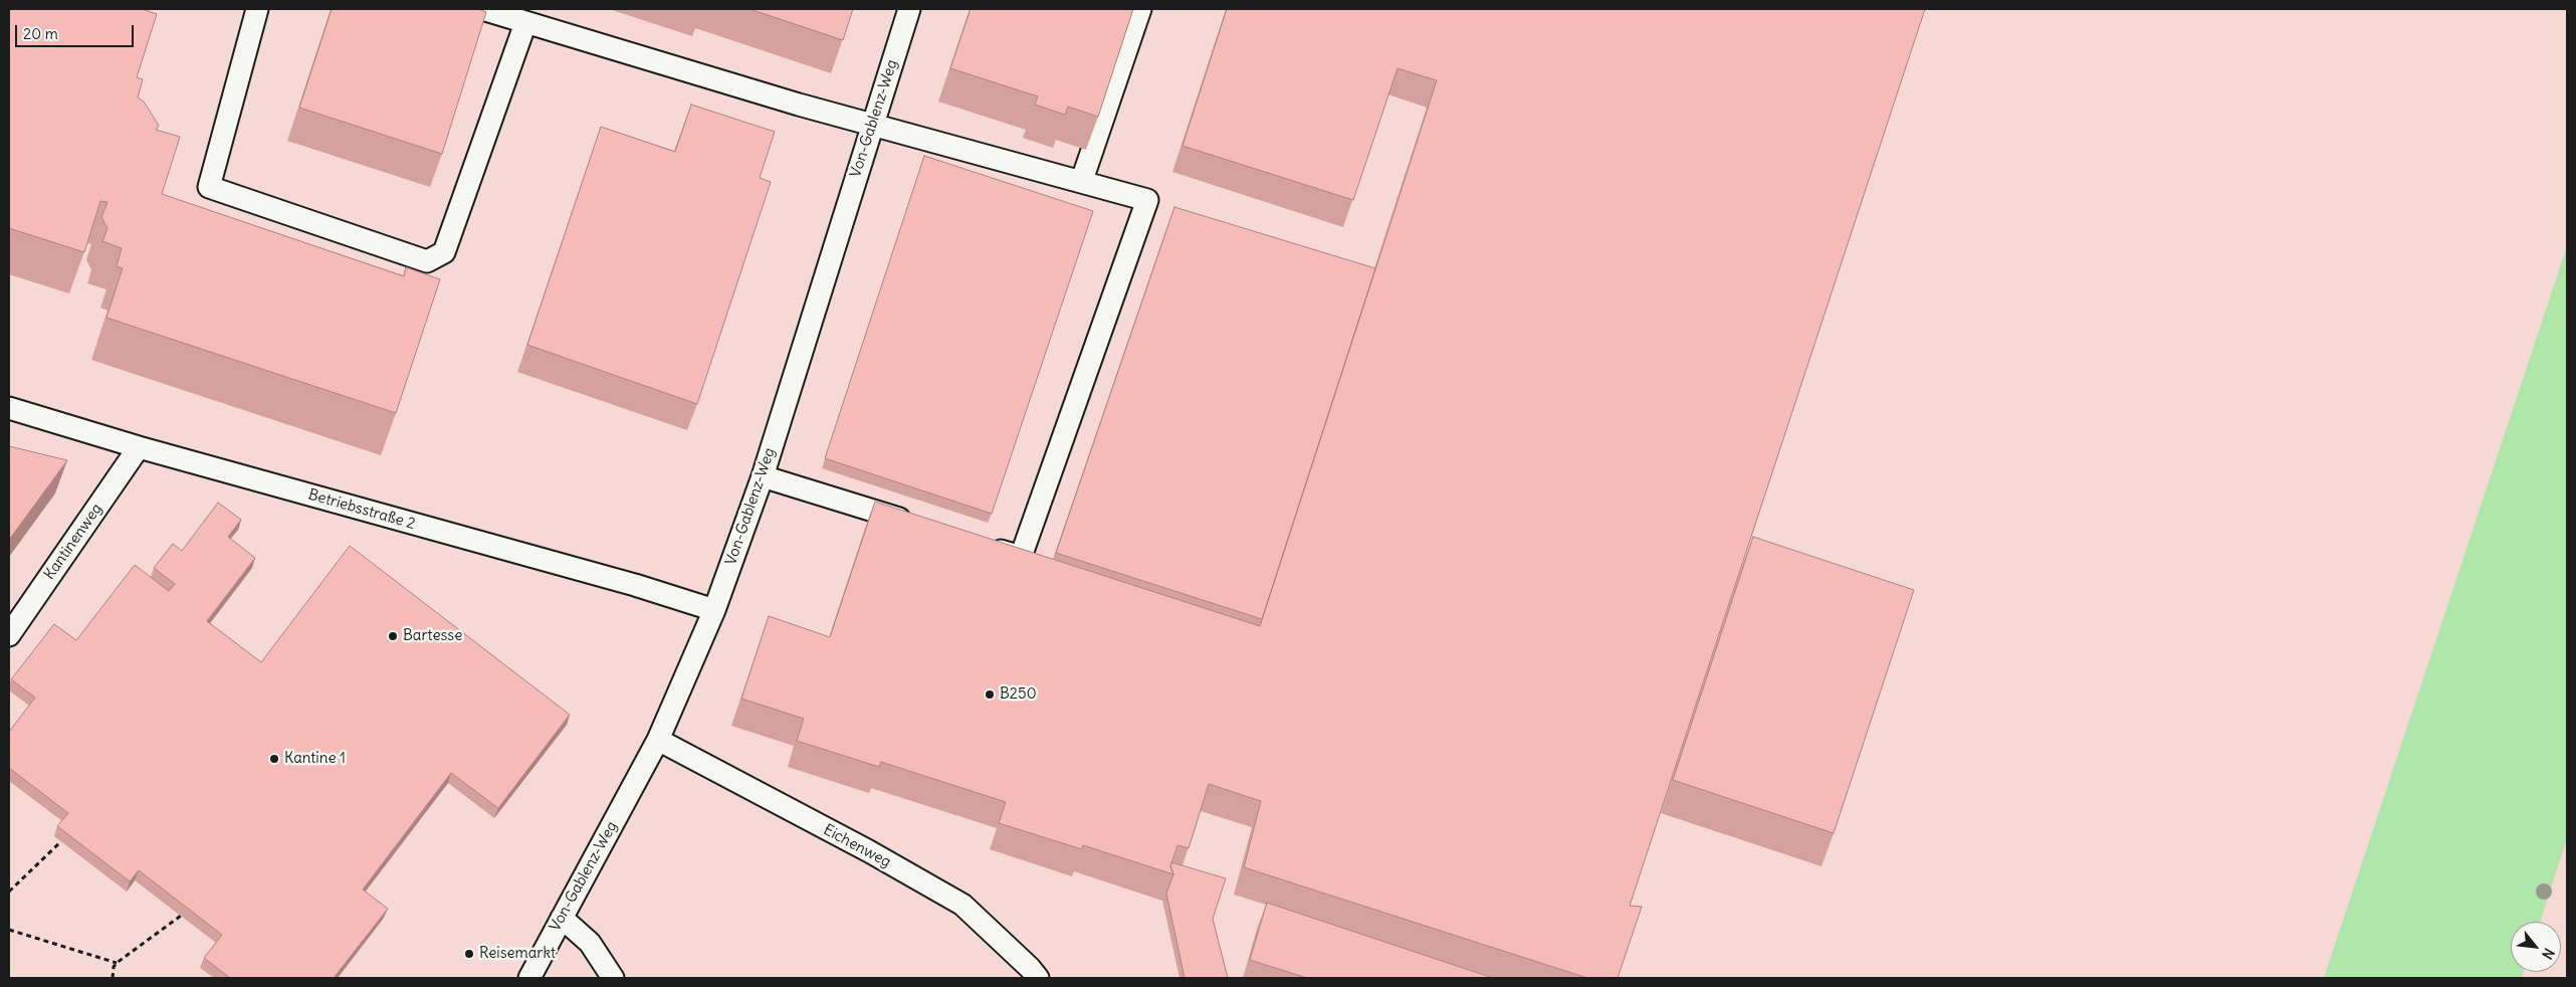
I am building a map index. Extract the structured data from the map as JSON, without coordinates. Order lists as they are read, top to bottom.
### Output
{
  "streets": {
    "lane": [
      "Von-Gablenz-Weg",
      "Betriebsstraße 2",
      "Kantinenweg",
      "Eichenweg"
    ]
  },
  "crossings": [
    ["Von-Gablenz-Weg", "Betriebsstraße 2"],
    ["Von-Gablenz-Weg", "Eichenweg"],
    ["Betriebsstraße 2", "Kantinenweg"]
  ],
  "places": [
    "Bartesse",
    "B250",
    "Kantine 1",
    "Reisemarkt"
  ],
  "scale_bar": "20 m",
  "north": "bottom right"
}
